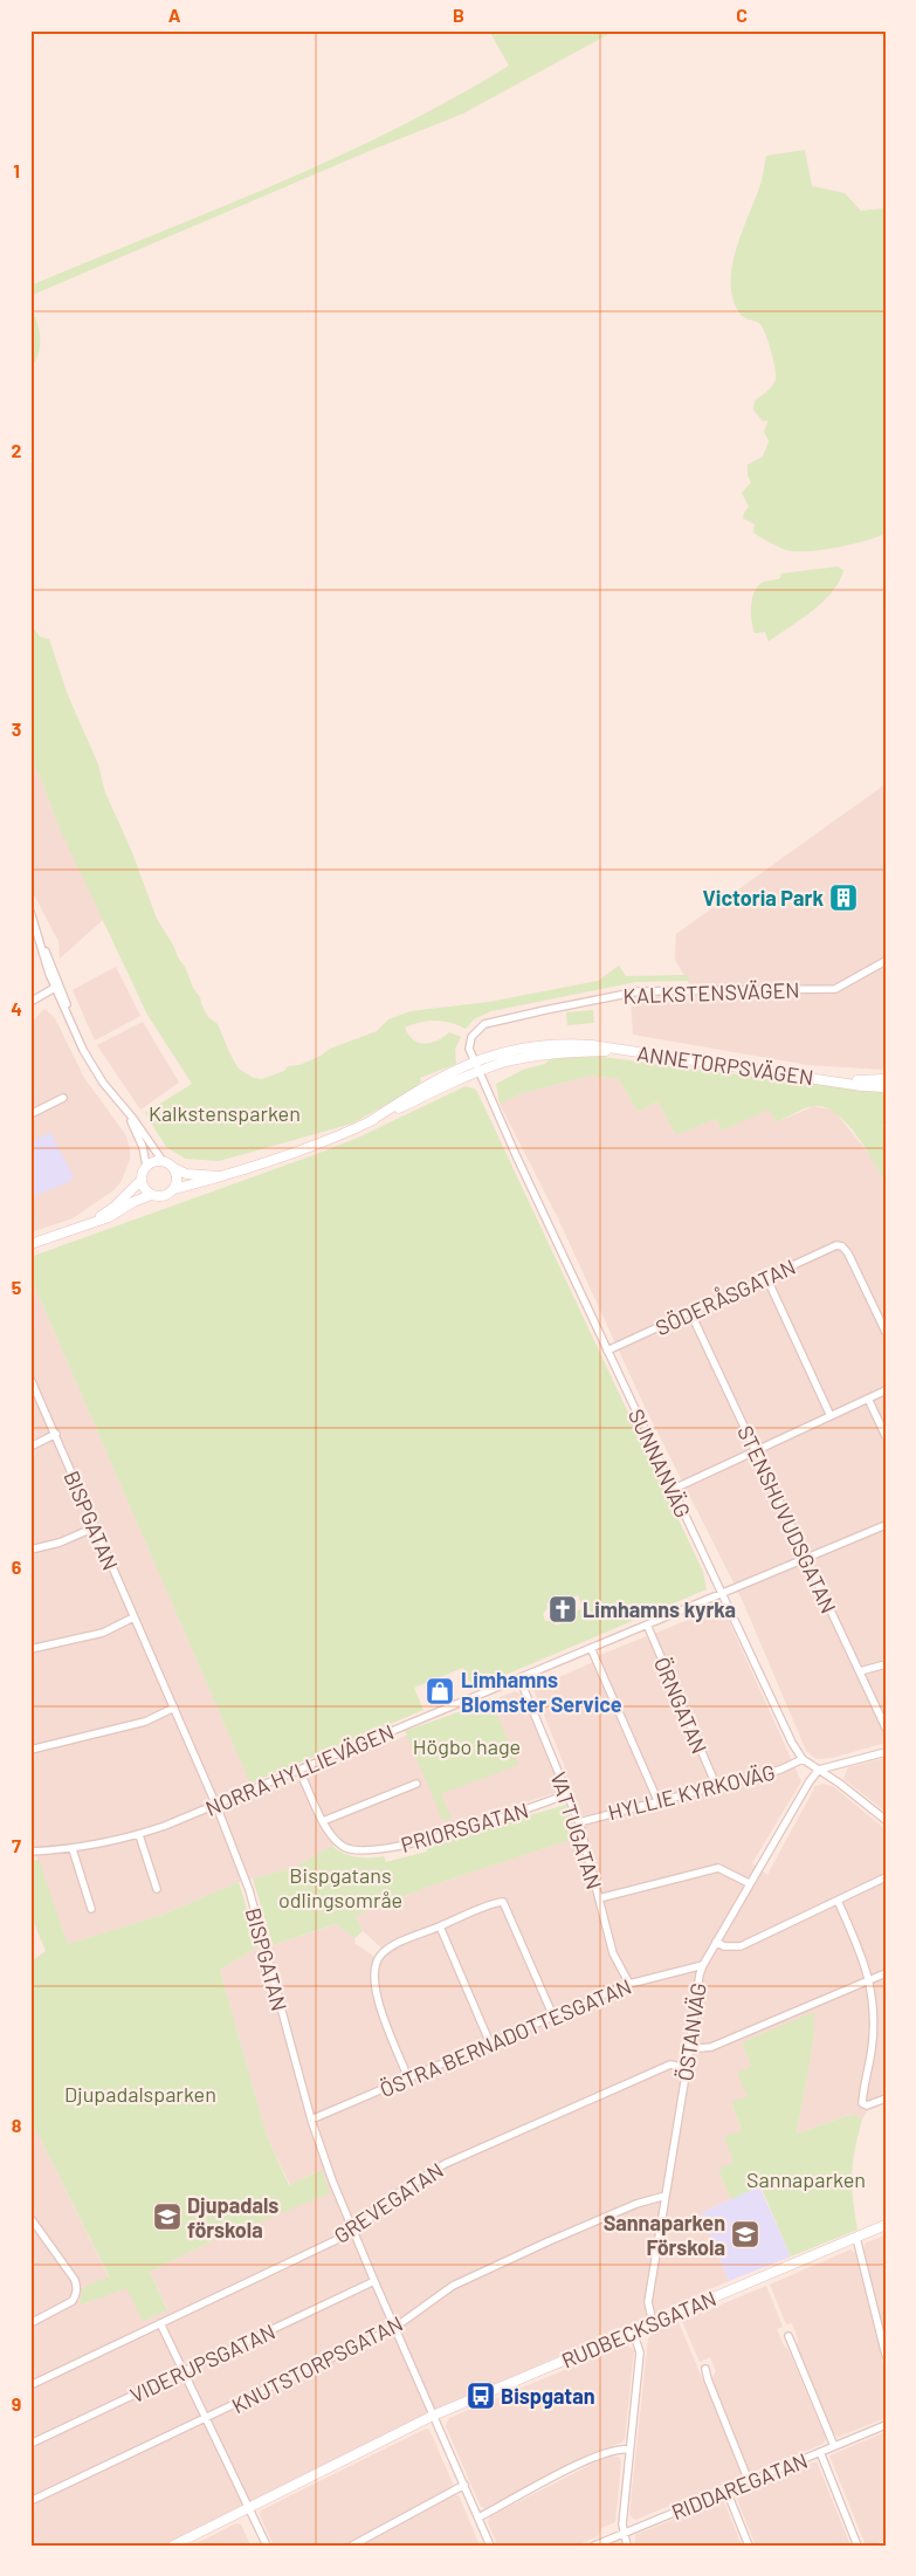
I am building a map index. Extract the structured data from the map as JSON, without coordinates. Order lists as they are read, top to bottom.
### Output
{
  "streets": {
    "main road": ["ANNETORPSVÄGEN", "RUDBECKSGATAN"],
    "street": [
      "KALKSTENSVÄGEN",
      "SÖDERÅSGATAN",
      "SUNNANVÄG",
      "STENSHUVUDSGATAN",
      "BISPGATAN",
      "ÖRNGATAN",
      "NORRA HYLLIEVÄGEN",
      "HYLLIE KYRKOVÄG",
      "PRIORSGATAN",
      "VATTUGATAN",
      "ÖSTANVÄG",
      "ÖSTRA BERNADOTTESGATAN",
      "GREVEGATAN",
      "VIDERUPSGATAN",
      "KNUTSTORPSGATAN",
      "RIDDAREGATAN"
    ]
  },
  "crossings": [
    ["KALKSTENSVÄGEN", "ANNETORPSVÄGEN"],
    ["KALKSTENSVÄGEN", "SUNNANVÄG"],
    ["ANNETORPSVÄGEN", "SUNNANVÄG"],
    ["SÖDERÅSGATAN", "SUNNANVÄG"],
    ["SÖDERÅSGATAN", "STENSHUVUDSGATAN"],
    ["SUNNANVÄG", "NORRA HYLLIEVÄGEN"],
    ["SUNNANVÄG", "HYLLIE KYRKOVÄG"],
    ["SUNNANVÄG", "ÖSTANVÄG"],
    ["STENSHUVUDSGATAN", "NORRA HYLLIEVÄGEN"],
    ["BISPGATAN", "NORRA HYLLIEVÄGEN"],
    ["BISPGATAN", "ÖSTRA BERNADOTTESGATAN"],
    ["BISPGATAN", "GREVEGATAN"],
    ["BISPGATAN", "RUDBECKSGATAN"],
    ["BISPGATAN", "VIDERUPSGATAN"],
    ["BISPGATAN", "KNUTSTORPSGATAN"],
    ["ÖRNGATAN", "NORRA HYLLIEVÄGEN"],
    ["ÖRNGATAN", "HYLLIE KYRKOVÄG"],
    ["NORRA HYLLIEVÄGEN", "PRIORSGATAN"],
    ["NORRA HYLLIEVÄGEN", "VATTUGATAN"],
    ["HYLLIE KYRKOVÄG", "VATTUGATAN"],
    ["PRIORSGATAN", "VATTUGATAN"],
    ["VATTUGATAN", "ÖSTRA BERNADOTTESGATAN"],
    ["ÖSTANVÄG", "ÖSTRA BERNADOTTESGATAN"],
    ["ÖSTANVÄG", "GREVEGATAN"],
    ["ÖSTANVÄG", "RUDBECKSGATAN"],
    ["ÖSTANVÄG", "KNUTSTORPSGATAN"]
  ],
  "parks": [
    "Kalkstensparken",
    "Högbo hage",
    "Bispgatans odlingsområe",
    "Djupadalsparken",
    "Sannaparken"
  ],
  "places": {
    "building": ["Victoria Park"],
    "church": ["Limhamns kyrka"],
    "shop": ["Limhamns Blomster Service"],
    "school or university": ["Djupadals förskola", "Sannaparken Förskola"],
    "bus stop": ["Bispgatan"]
  },
  "grid": {
    "columns": ["A", "B", "C"],
    "rows": [
      "1",
      "2",
      "3",
      "4",
      "5",
      "6",
      "7",
      "8",
      "9"
    ]
  }
}
